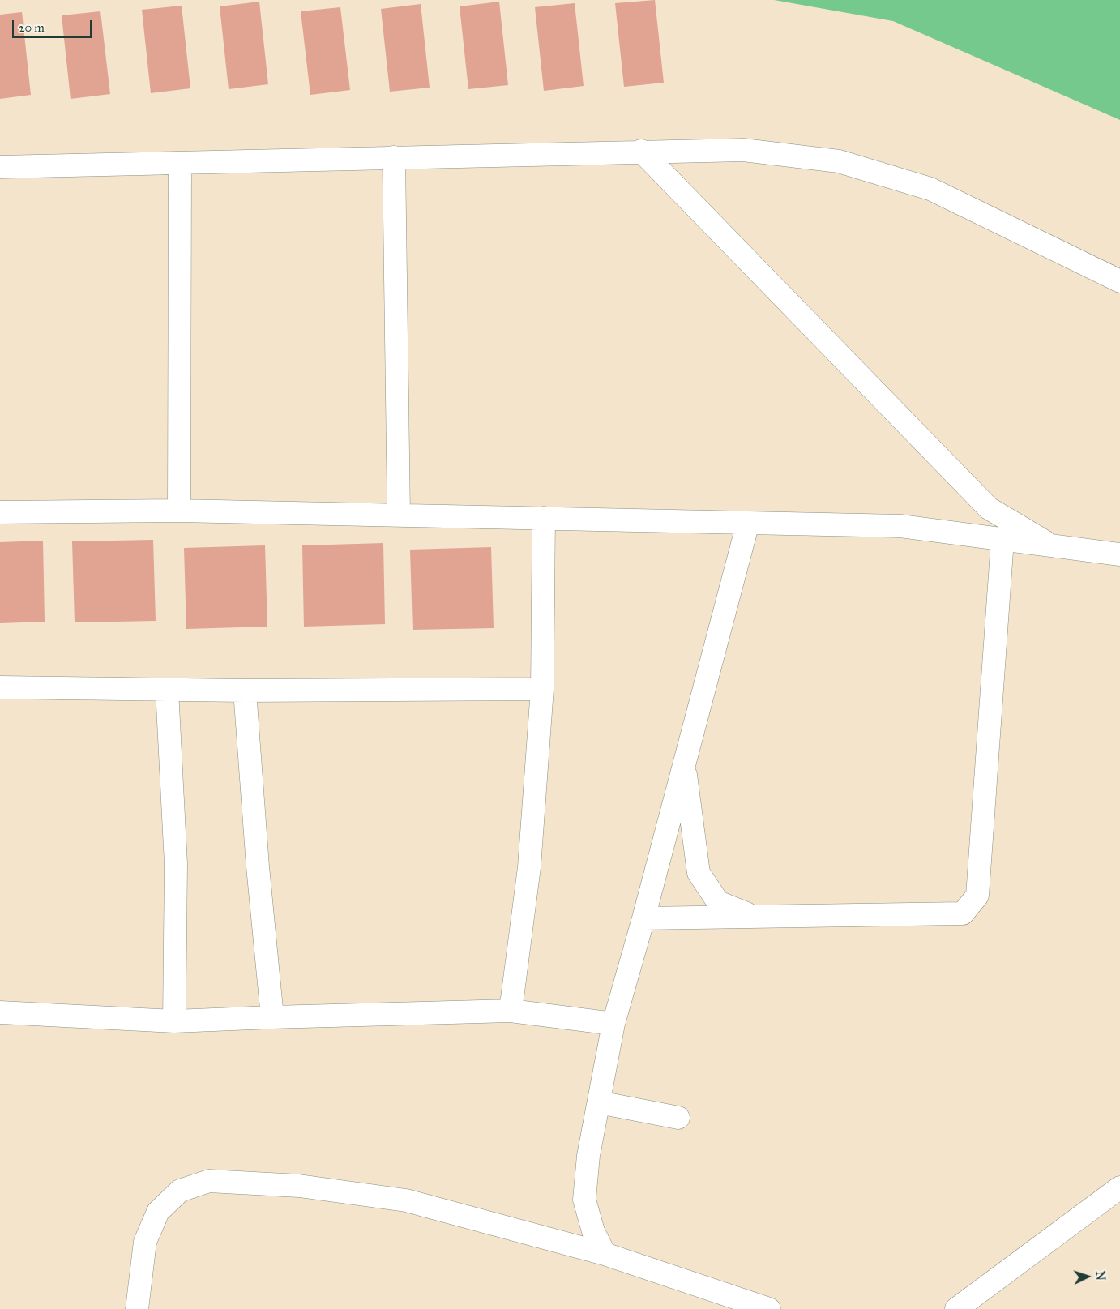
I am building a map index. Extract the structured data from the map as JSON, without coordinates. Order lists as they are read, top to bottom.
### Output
{
  "scale_bar": "20 m",
  "north": "right"
}
